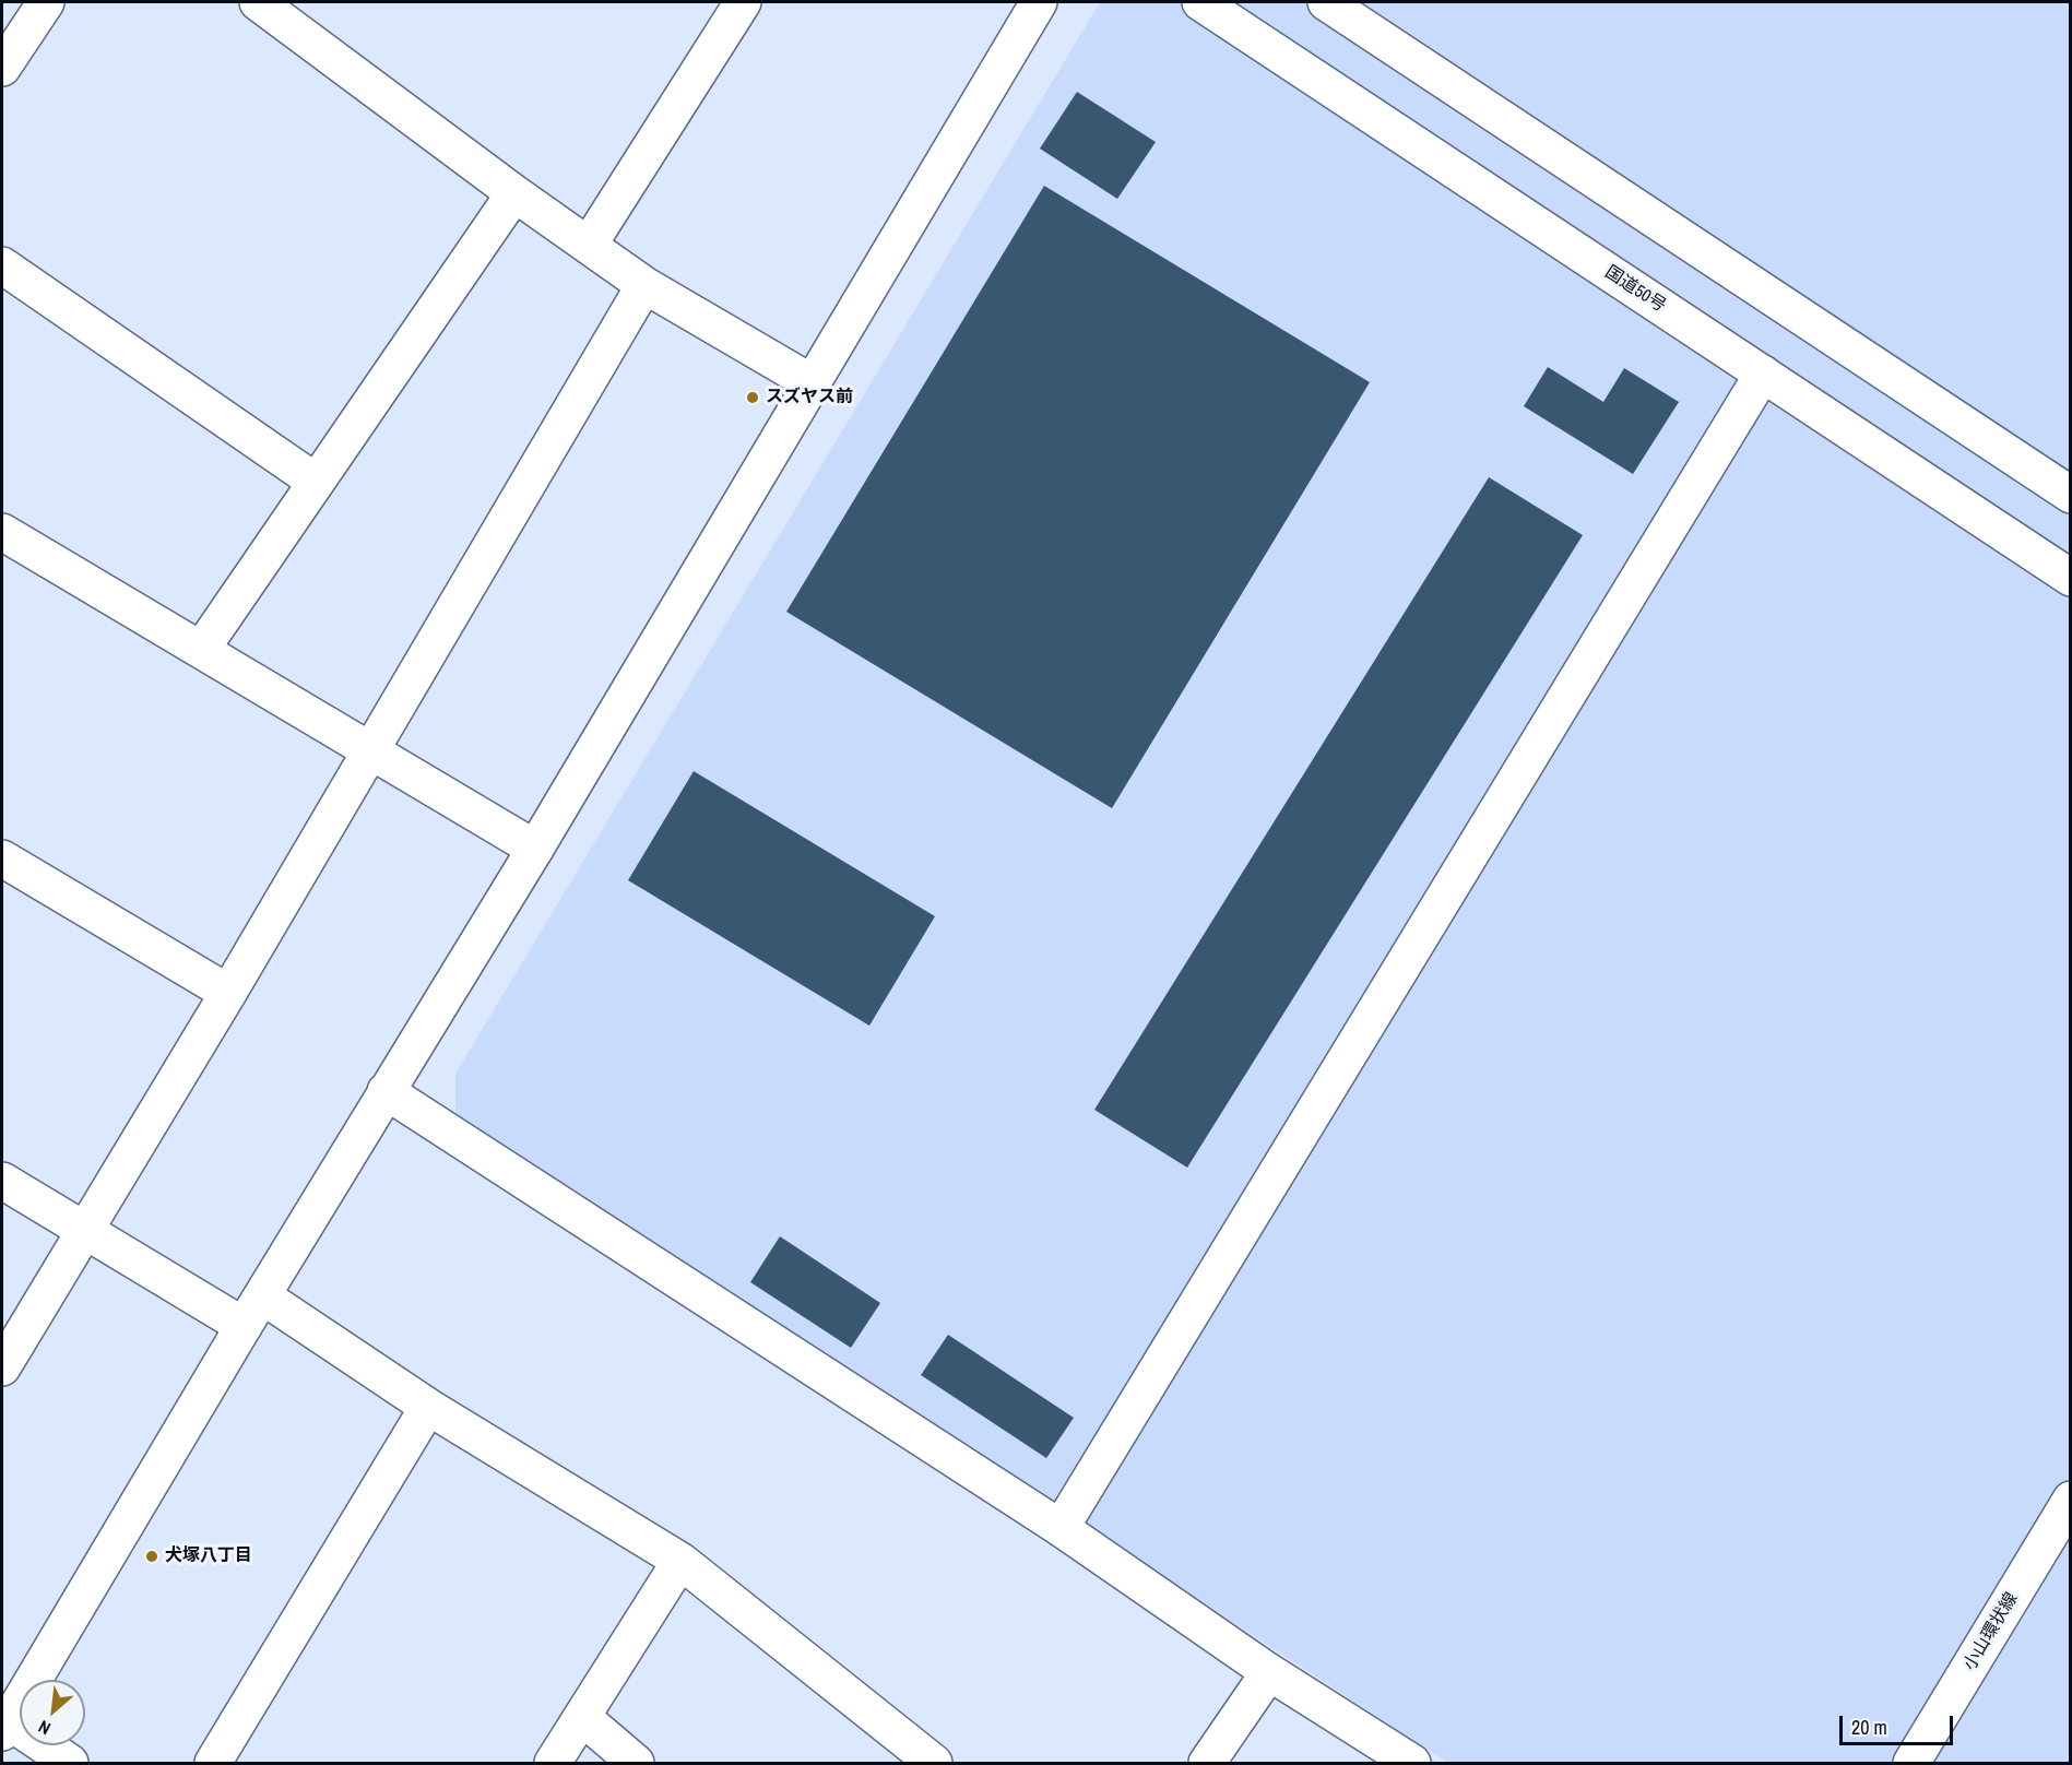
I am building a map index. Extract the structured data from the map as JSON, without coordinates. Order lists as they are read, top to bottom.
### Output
{
  "streets": {
    "main road": ["国道50号", "小山環状線"]
  },
  "places": ["スズヤス前", "犬塚八丁目"],
  "scale_bar": "20 m",
  "north": "bottom left"
}
